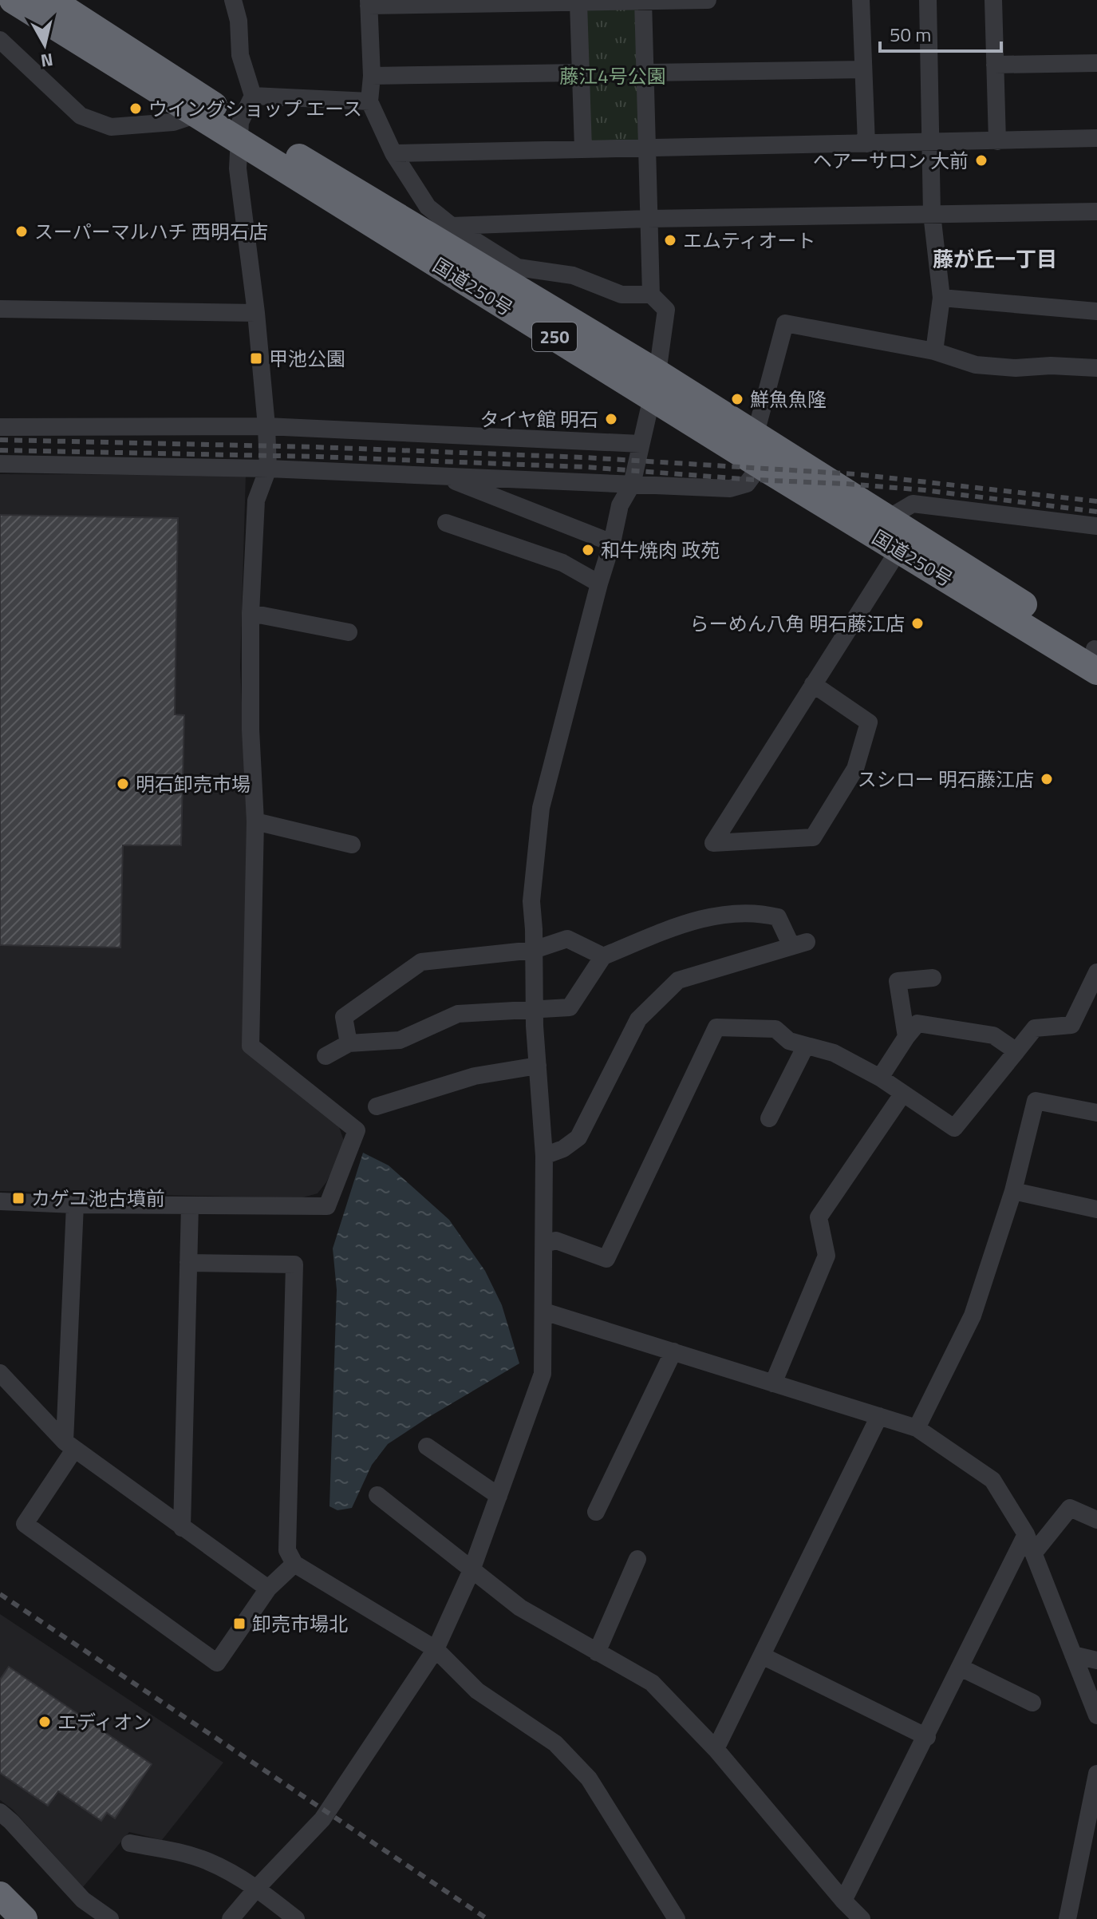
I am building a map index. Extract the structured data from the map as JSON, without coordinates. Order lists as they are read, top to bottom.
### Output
{
  "streets": {
    "highway": ["国道250号", "250"]
  },
  "districts": ["藤が丘一丁目"],
  "parks": ["藤江4号公園"],
  "places": {
    "other": [
      "ウイングショップ エース",
      "ヘアーサロン 大前",
      "スーパーマルハチ 西明石店",
      "エムティオート",
      "鮮魚魚隆",
      "タイヤ館 明石",
      "和牛焼肉 政苑",
      "らーめん八角 明石藤江店",
      "スシロー 明石藤江店",
      "明石卸売市場",
      "エディオン"
    ],
    "transit": ["甲池公園", "カゲユ池古墳前", "卸売市場北"]
  },
  "scale_bar": "50 m",
  "north": "bottom"
}
